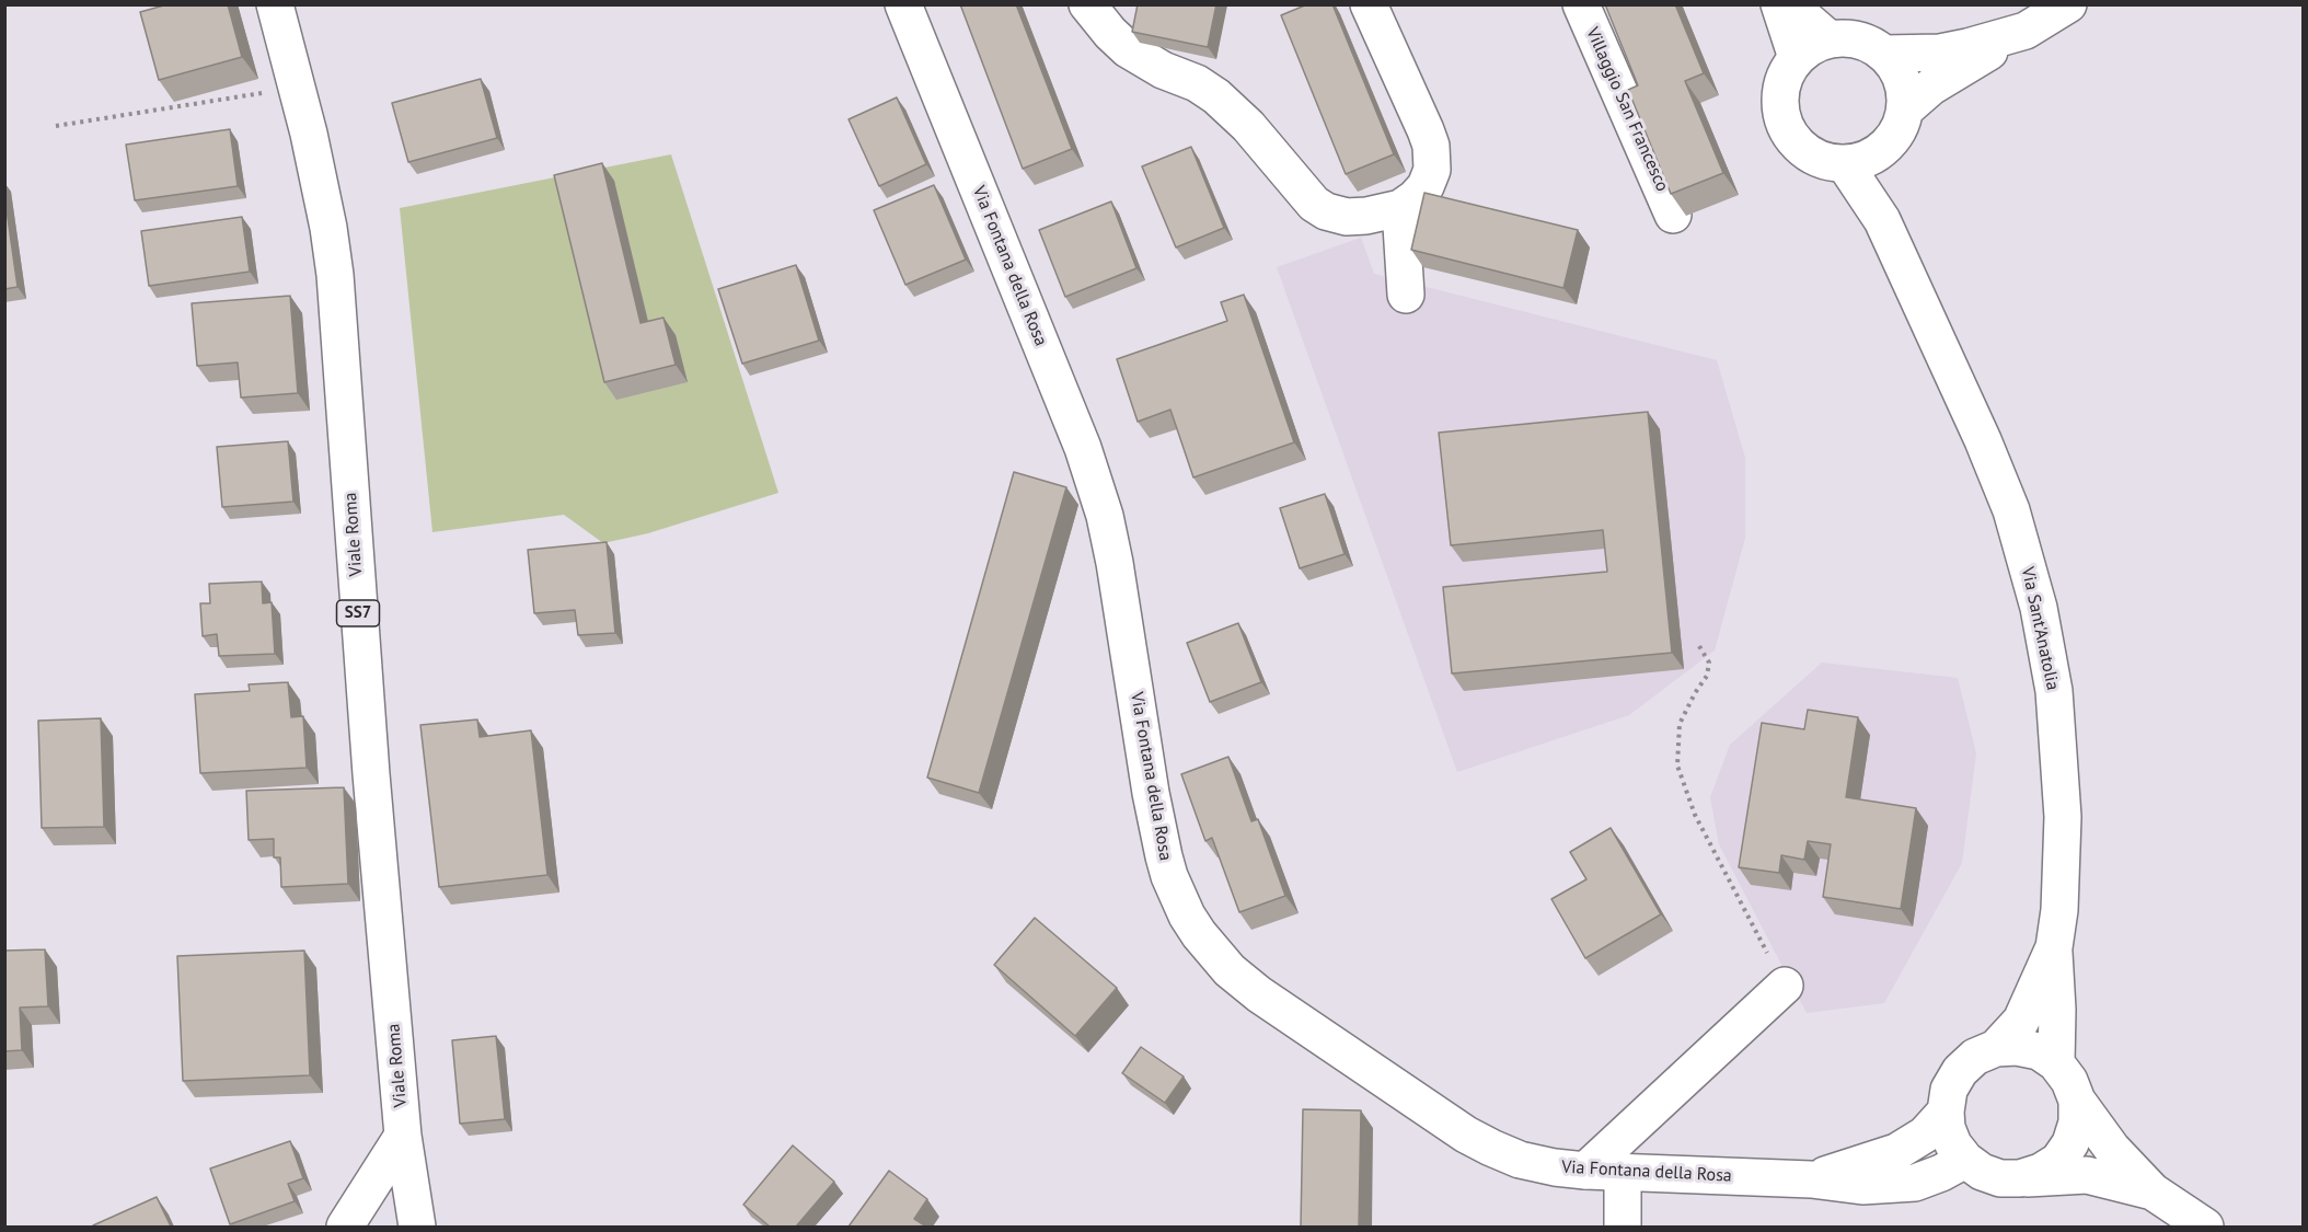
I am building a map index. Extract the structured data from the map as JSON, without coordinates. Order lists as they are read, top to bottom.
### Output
{
  "streets": {
    "main road": [
      "Villaggio San Francesco",
      "Via Fontana della Rosa",
      "Viale Roma",
      "SS7",
      "Via Sant'Anatolia"
    ]
  },
  "crossings": [
    ["Via Fontana della Rosa", "Via Sant'Anatolia"]
  ]
}
